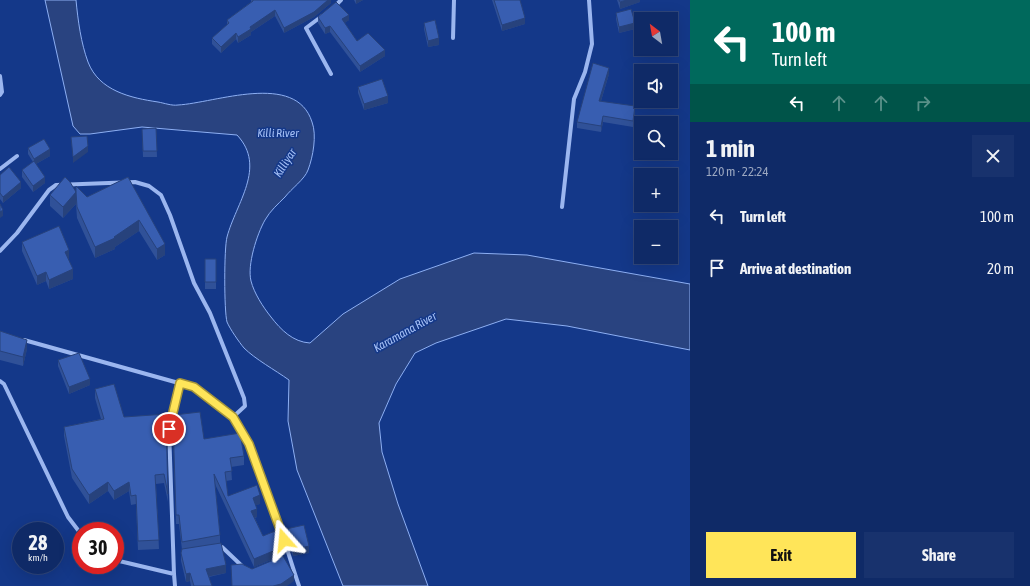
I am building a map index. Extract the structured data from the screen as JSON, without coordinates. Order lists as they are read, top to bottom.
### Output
{
  "water": ["Killi River", "Killiyar", "Karamana River"],
  "north": "top left",
  "page": {
    "turn": ["100 m", "Turn left"],
    "map_buttons": ["+", "−"],
    "heading": ["1 min", "120 m · 22:24"],
    "list": [
      {
        "name": "Turn left",
        "value": "100 m"
      },
      {
        "name": "Arrive at destination",
        "value": "20 m"
      }
    ],
    "speed": "28 km/h",
    "limit": "30",
    "buttons": ["Exit", "Share"]
  }
}
